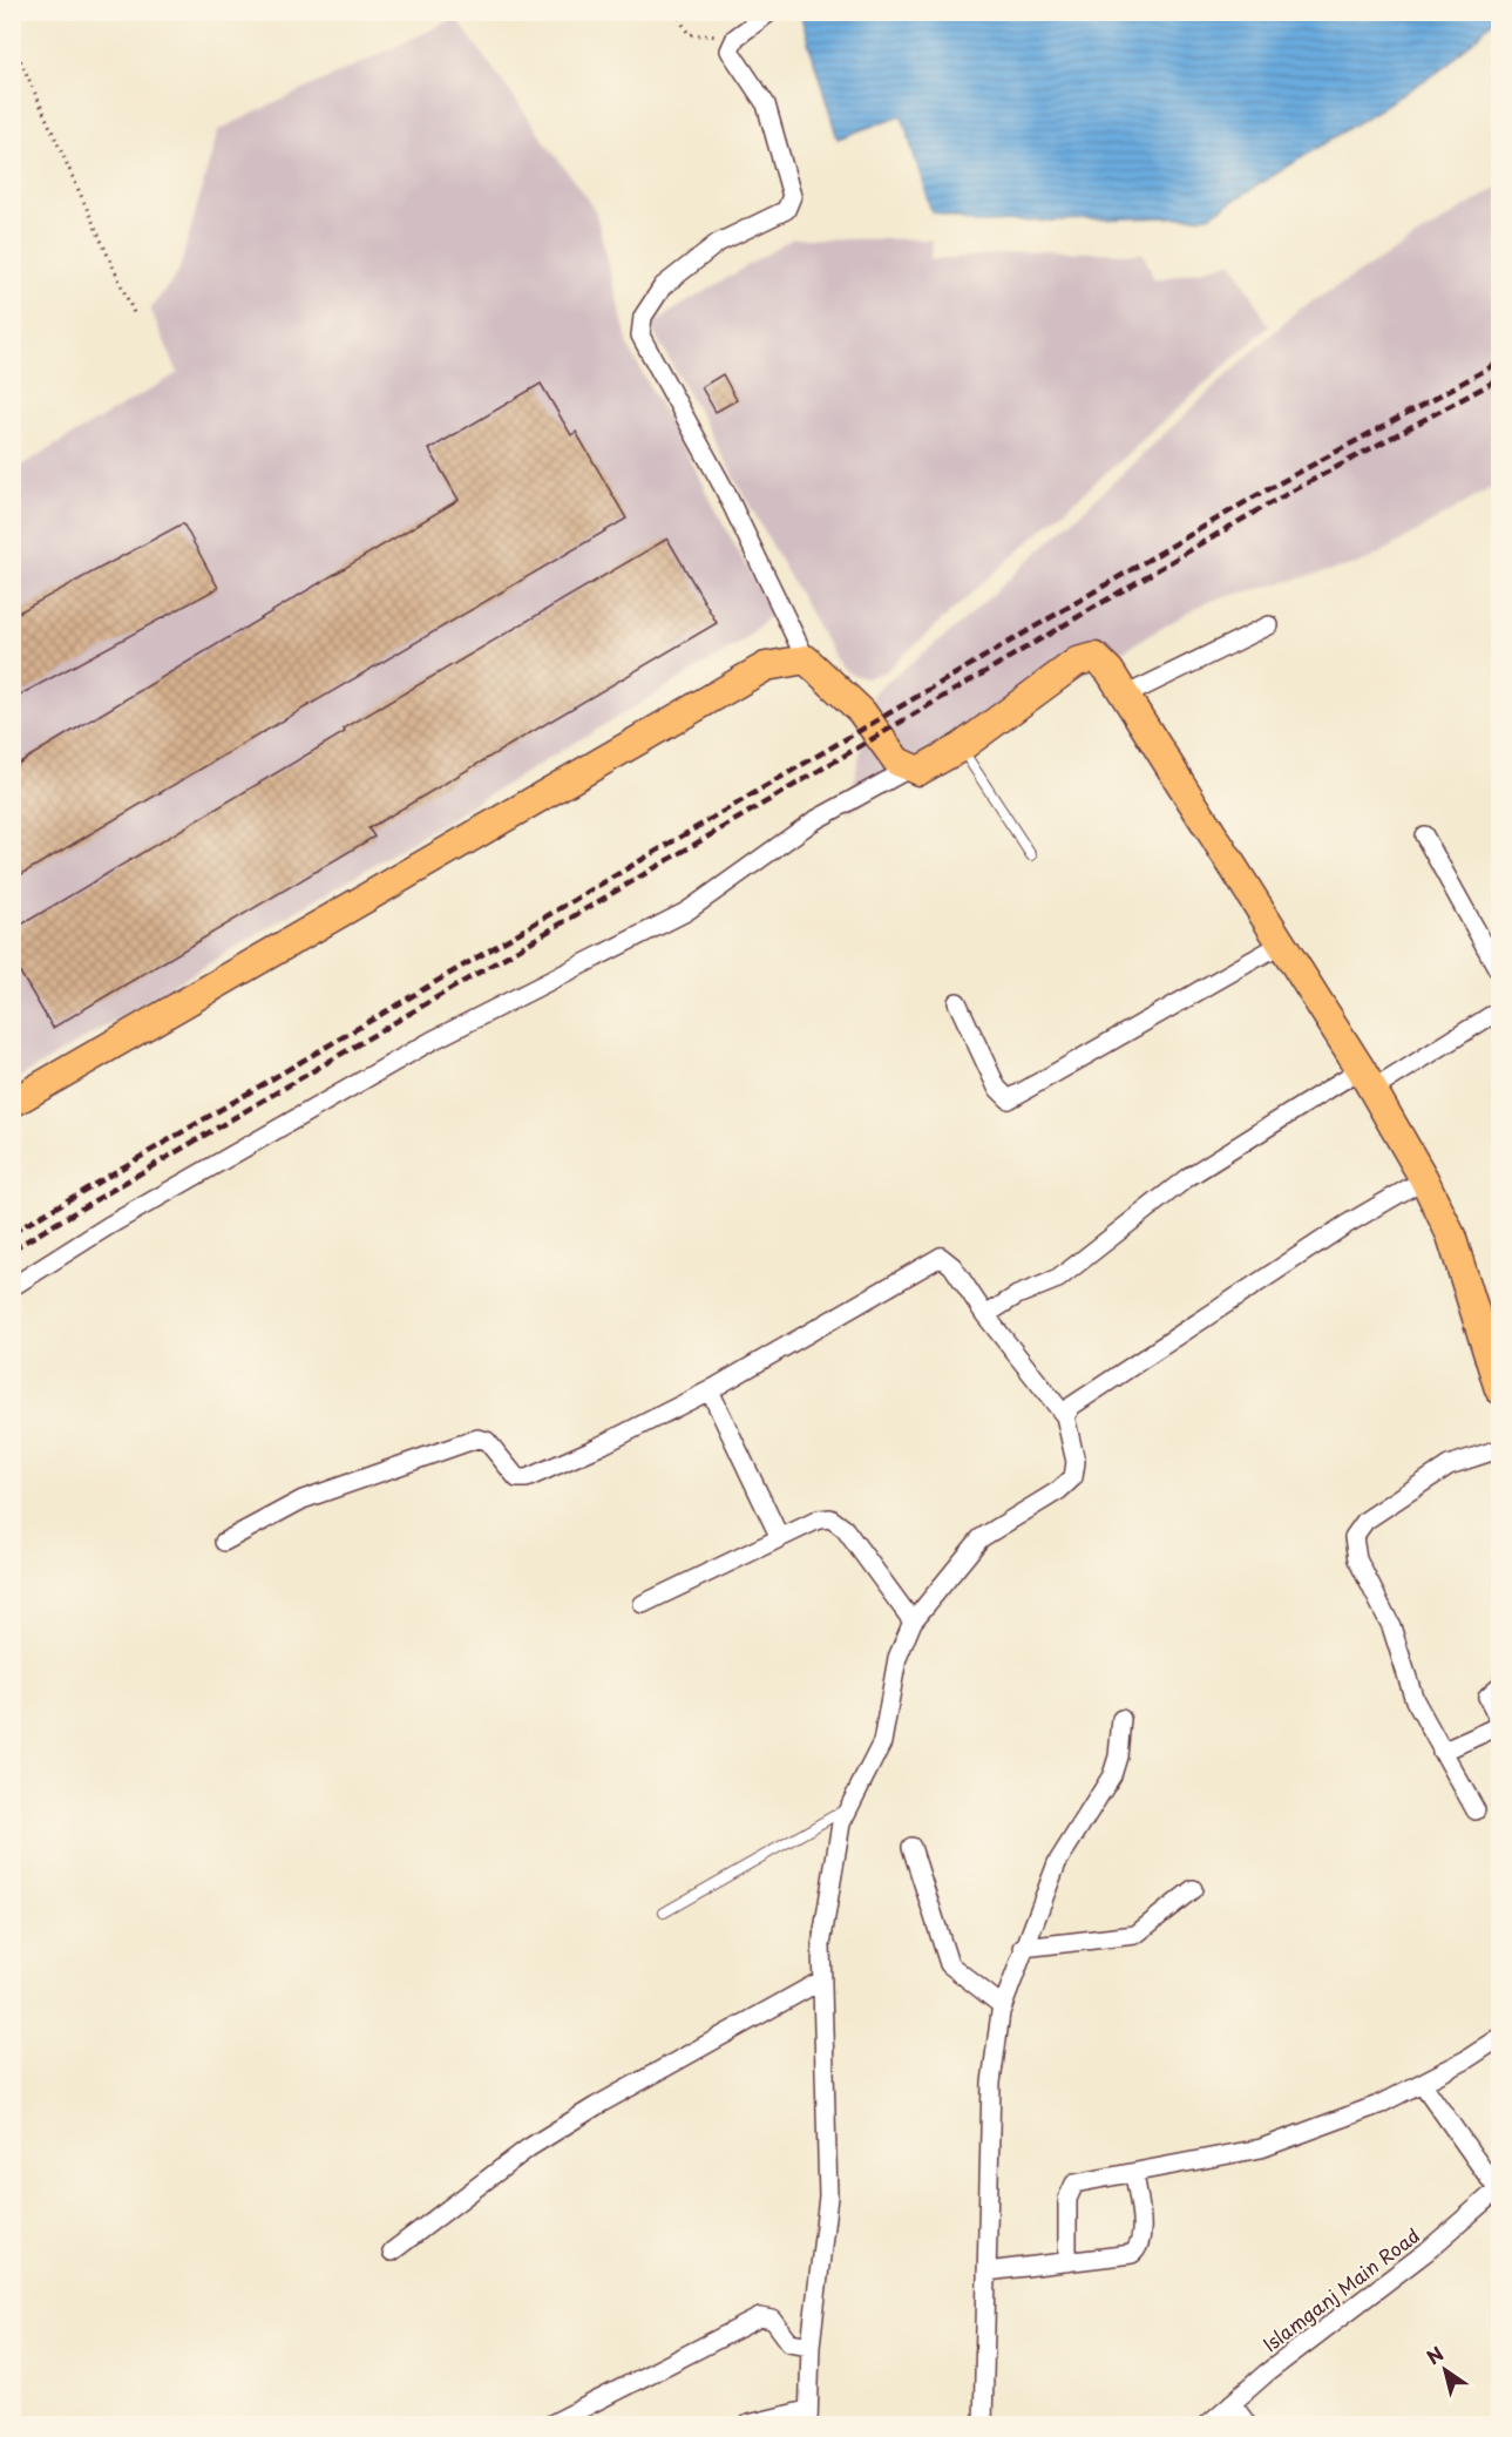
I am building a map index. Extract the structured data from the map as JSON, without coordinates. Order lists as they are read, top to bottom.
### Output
{
  "streets": {
    "street": ["Islamganj Main Road"]
  },
  "north": "top left"
}
